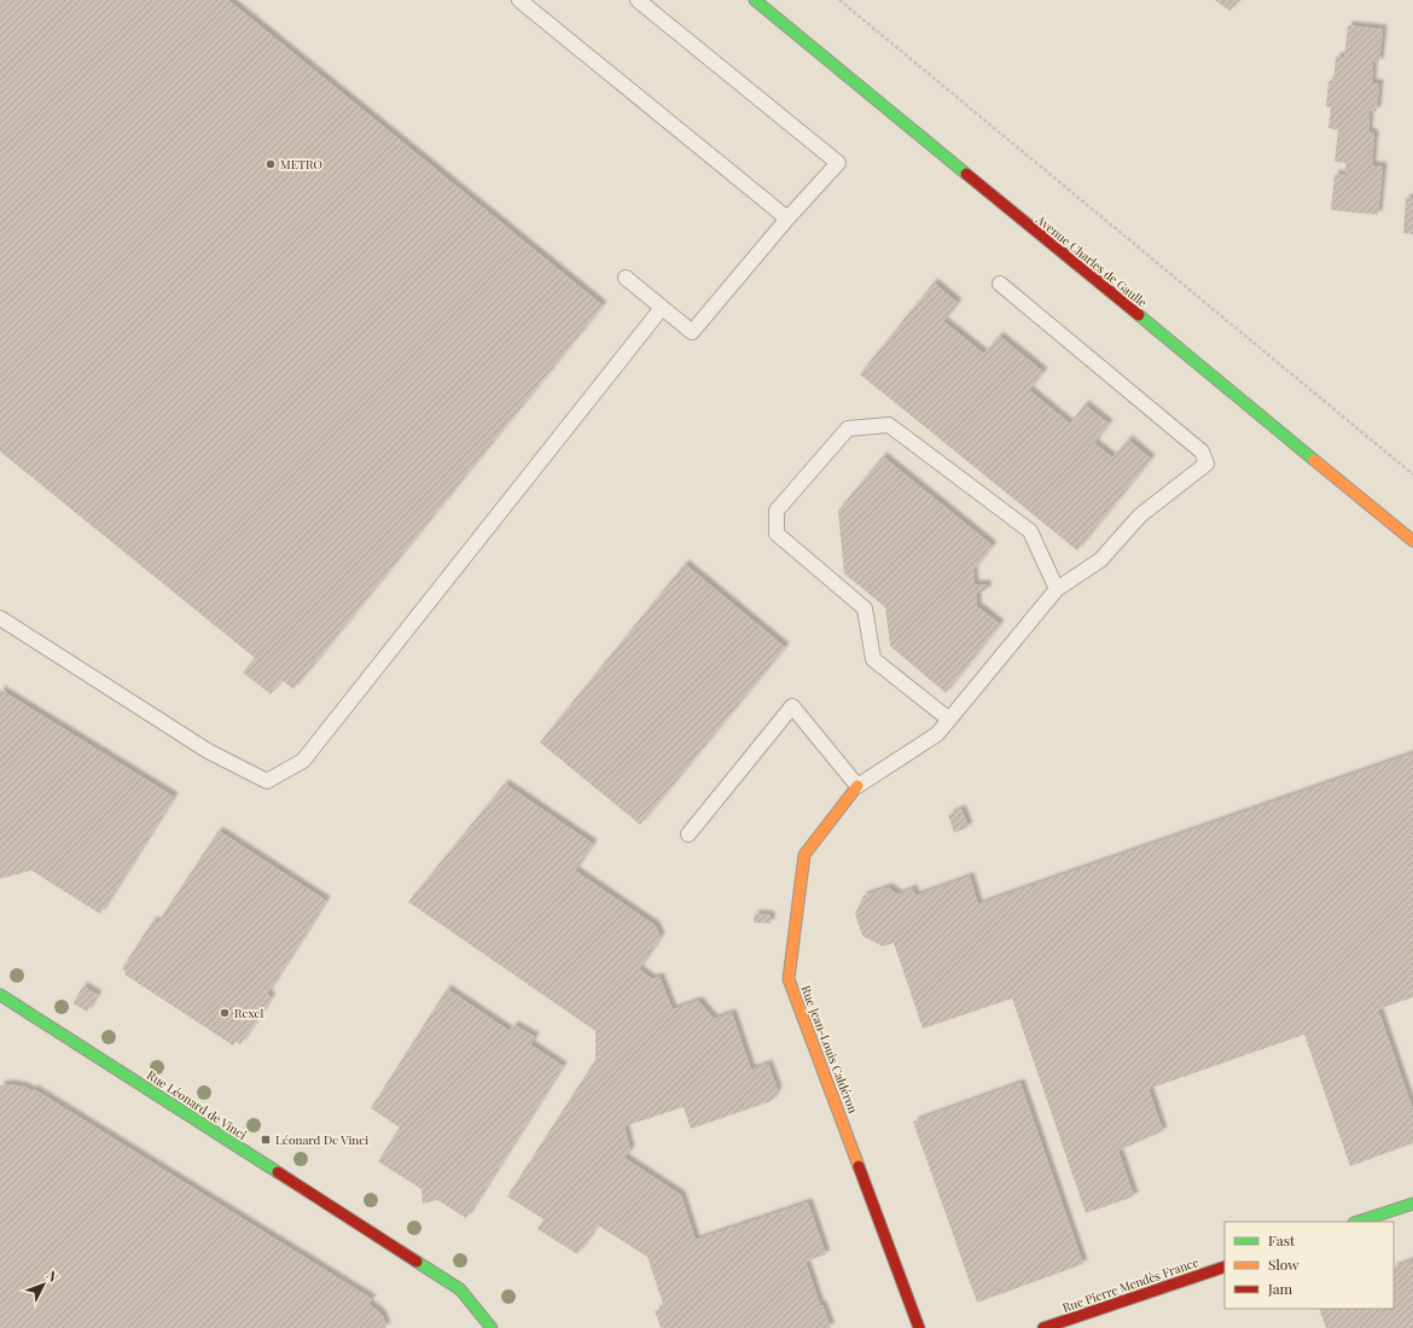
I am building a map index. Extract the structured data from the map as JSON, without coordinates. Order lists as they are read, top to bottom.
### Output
{
  "streets": {
    "street": [
      "Avenue Charles de Gaulle",
      "Rue Jean-Louis Caldéron",
      "Rue Léonard de Vinci",
      "Rue Pierre Mendès France"
    ]
  },
  "places": {
    "other": ["METRO", "Rexel"],
    "transit": ["Léonard De Vinci"]
  },
  "legend": ["Fast", "Slow", "Jam"],
  "north": "top right"
}
